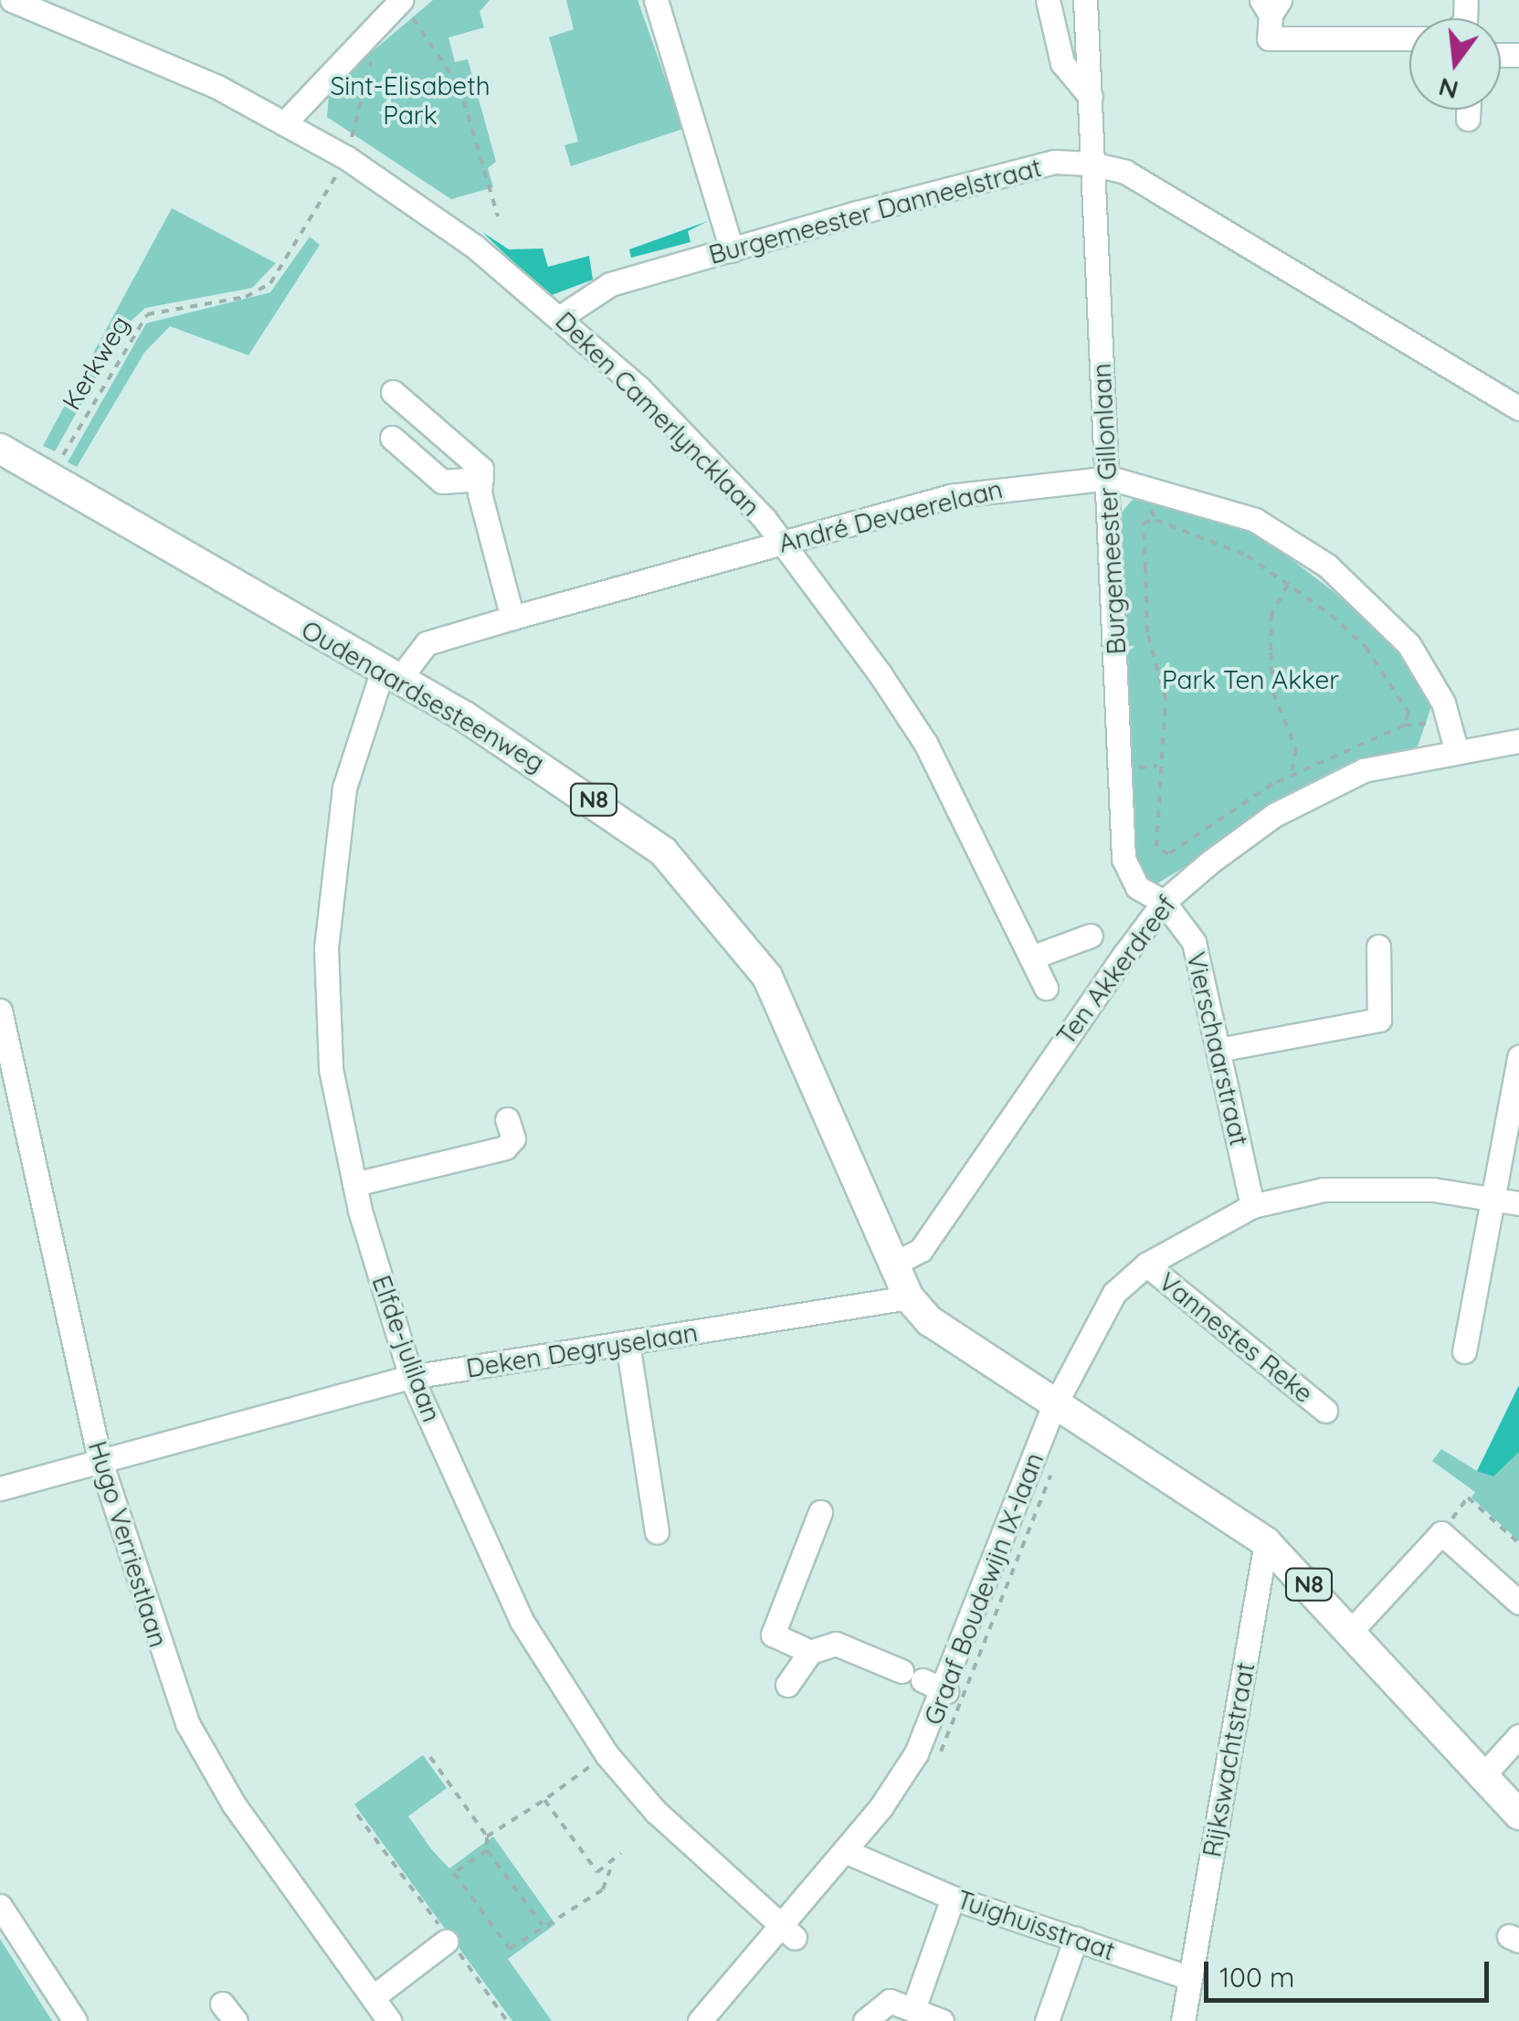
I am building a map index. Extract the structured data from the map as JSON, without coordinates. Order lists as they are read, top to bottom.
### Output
{
  "streets": {
    "main road": ["Oudenaardsesteenweg", "N8"],
    "street": [
      "Burgemeester Danneelstraat",
      "Deken Camerlyncklaan",
      "Burgemeester Gillonlaan",
      "André Devaerelaan",
      "Ten Akkerdreef",
      "Vierschaarstraat",
      "Vannestes Reke",
      "Elfde-julilaan",
      "Deken Degryselaan",
      "Hugo Verriestlaan",
      "Graaf Boudewijn IX-laan",
      "Rijkswachtstraat",
      "Tuighuisstraat"
    ],
    "path": ["Kerkweg"]
  },
  "crossings": [
    ["Burgemeester Danneelstraat", "Deken Camerlyncklaan"],
    ["Burgemeester Danneelstraat", "Burgemeester Gillonlaan"],
    ["Kerkweg", "Deken Camerlyncklaan"],
    ["Kerkweg", "Oudenaardsesteenweg"],
    ["Deken Camerlyncklaan", "André Devaerelaan"],
    ["Burgemeester Gillonlaan", "André Devaerelaan"],
    ["Burgemeester Gillonlaan", "Ten Akkerdreef"],
    ["Burgemeester Gillonlaan", "Vierschaarstraat"],
    ["André Devaerelaan", "Oudenaardsesteenweg"],
    ["André Devaerelaan", "Ten Akkerdreef"],
    ["André Devaerelaan", "Elfde-julilaan"],
    ["Oudenaardsesteenweg", "N8"],
    ["Oudenaardsesteenweg", "Ten Akkerdreef"],
    ["Oudenaardsesteenweg", "Elfde-julilaan"],
    ["Oudenaardsesteenweg", "Deken Degryselaan"],
    ["Oudenaardsesteenweg", "Graaf Boudewijn IX-laan"],
    ["N8", "Graaf Boudewijn IX-laan"],
    ["N8", "Rijkswachtstraat"],
    ["Ten Akkerdreef", "Vierschaarstraat"],
    ["Vierschaarstraat", "Graaf Boudewijn IX-laan"],
    ["Vannestes Reke", "Graaf Boudewijn IX-laan"],
    ["Elfde-julilaan", "Deken Degryselaan"],
    ["Elfde-julilaan", "Graaf Boudewijn IX-laan"],
    ["Deken Degryselaan", "Hugo Verriestlaan"],
    ["Graaf Boudewijn IX-laan", "Tuighuisstraat"],
    ["Rijkswachtstraat", "Tuighuisstraat"]
  ],
  "parks": ["Sint-Elisabeth Park", "Park Ten Akker"],
  "scale_bar": "100 m",
  "north": "bottom"
}
